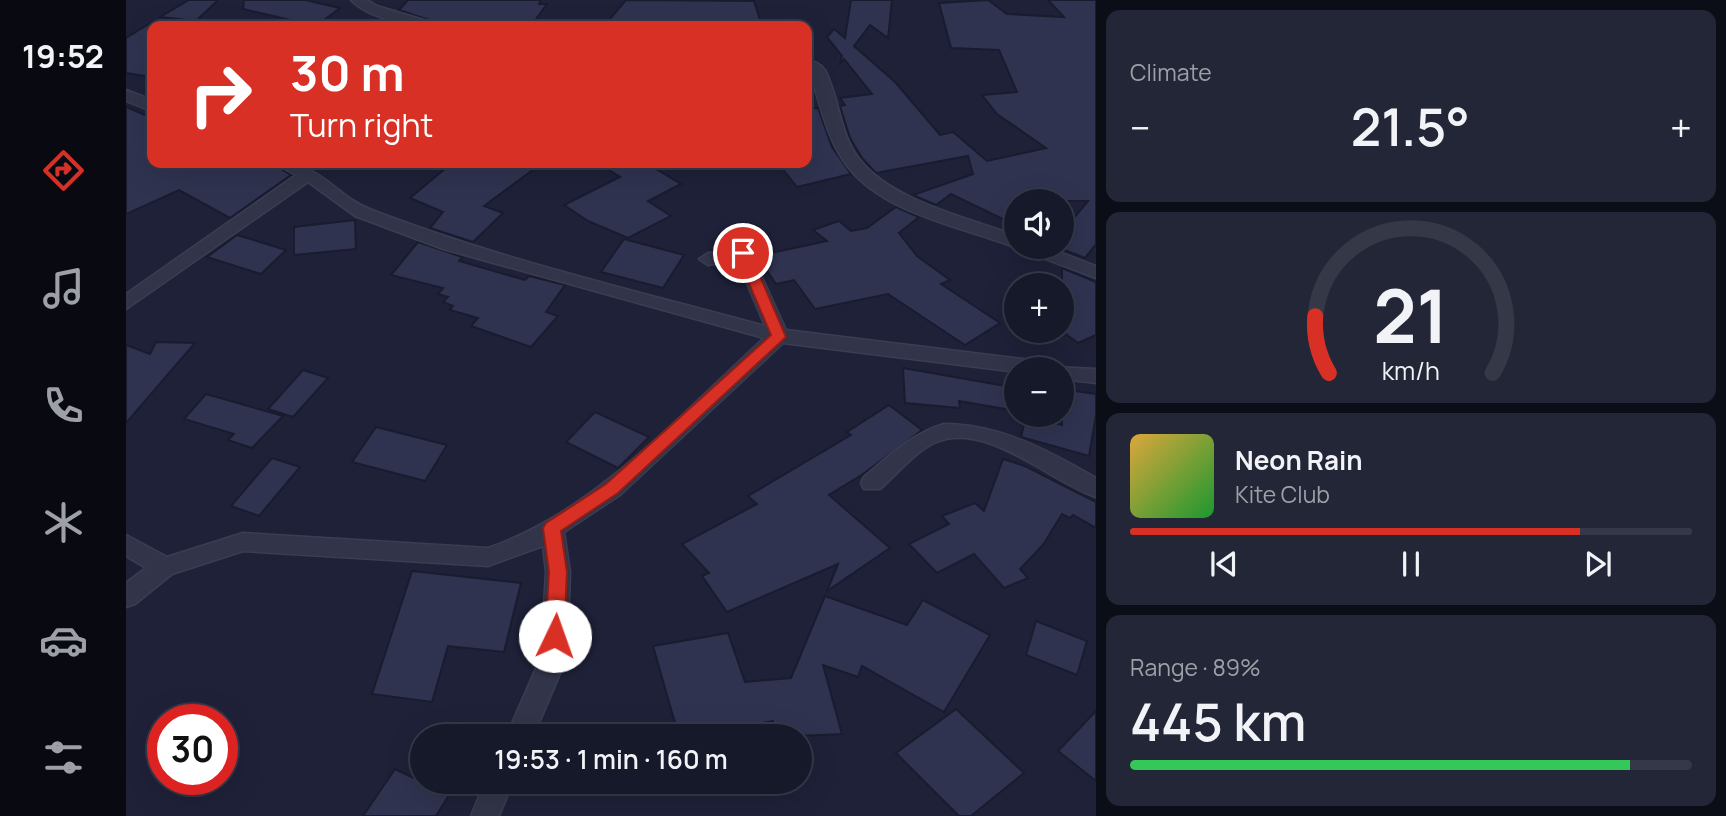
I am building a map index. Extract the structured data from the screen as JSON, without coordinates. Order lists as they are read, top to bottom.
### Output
{
  "page": {
    "tabs": "19:52",
    "tile": [
      "Climate",
      ["Range · 89%", "445 km"]
    ],
    "turn": ["30 m", "Turn right"],
    "heat": ["−", "21.5°", "+"],
    "map_buttons": ["+", "−"],
    "song": ["Neon Rain", "Kite Club"],
    "limit": "30",
    "trip": "19:53 · 1 min · 160 m",
    "gauge": ["21", "km/h"]
  }
}
